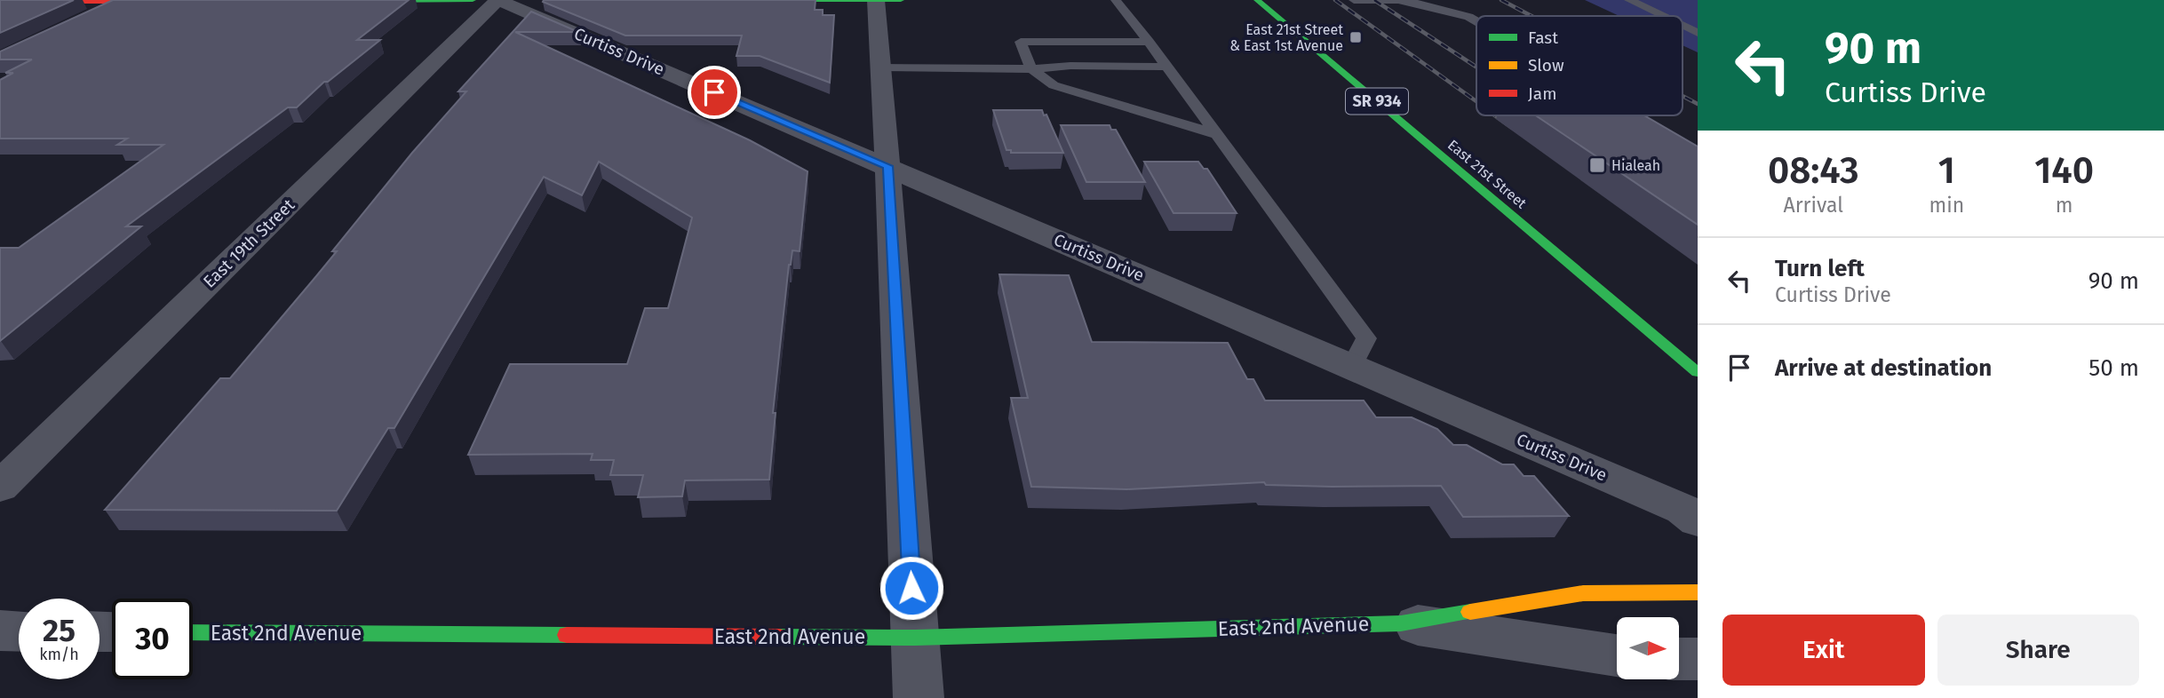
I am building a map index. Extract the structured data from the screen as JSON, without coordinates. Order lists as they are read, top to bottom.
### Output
{
  "streets": {
    "street": [
      "Curtiss Drive",
      "SR 934",
      "East 21st Street",
      "East 19th Street",
      "East 2nd Avenue"
    ]
  },
  "crossings": [
    ["Curtiss Drive", "East 19th Street"]
  ],
  "places": {
    "transit": ["East 21st Street & East 1st Avenue", "Hialeah"]
  },
  "legend": ["Fast", "Slow", "Jam"],
  "north": "right",
  "page": {
    "turn": ["90 m", "Curtiss Drive"],
    "eta": [
      "08:43",
      "Arrival",
      "1",
      "min",
      "140",
      "m"
    ],
    "list": [
      {
        "name": "Turn left",
        "note": "Curtiss Drive",
        "value": "90 m"
      },
      {
        "name": "Arrive at destination",
        "value": "50 m"
      }
    ],
    "speed": "25 km/h",
    "limit": "30",
    "buttons": ["Exit", "Share"]
  }
}
